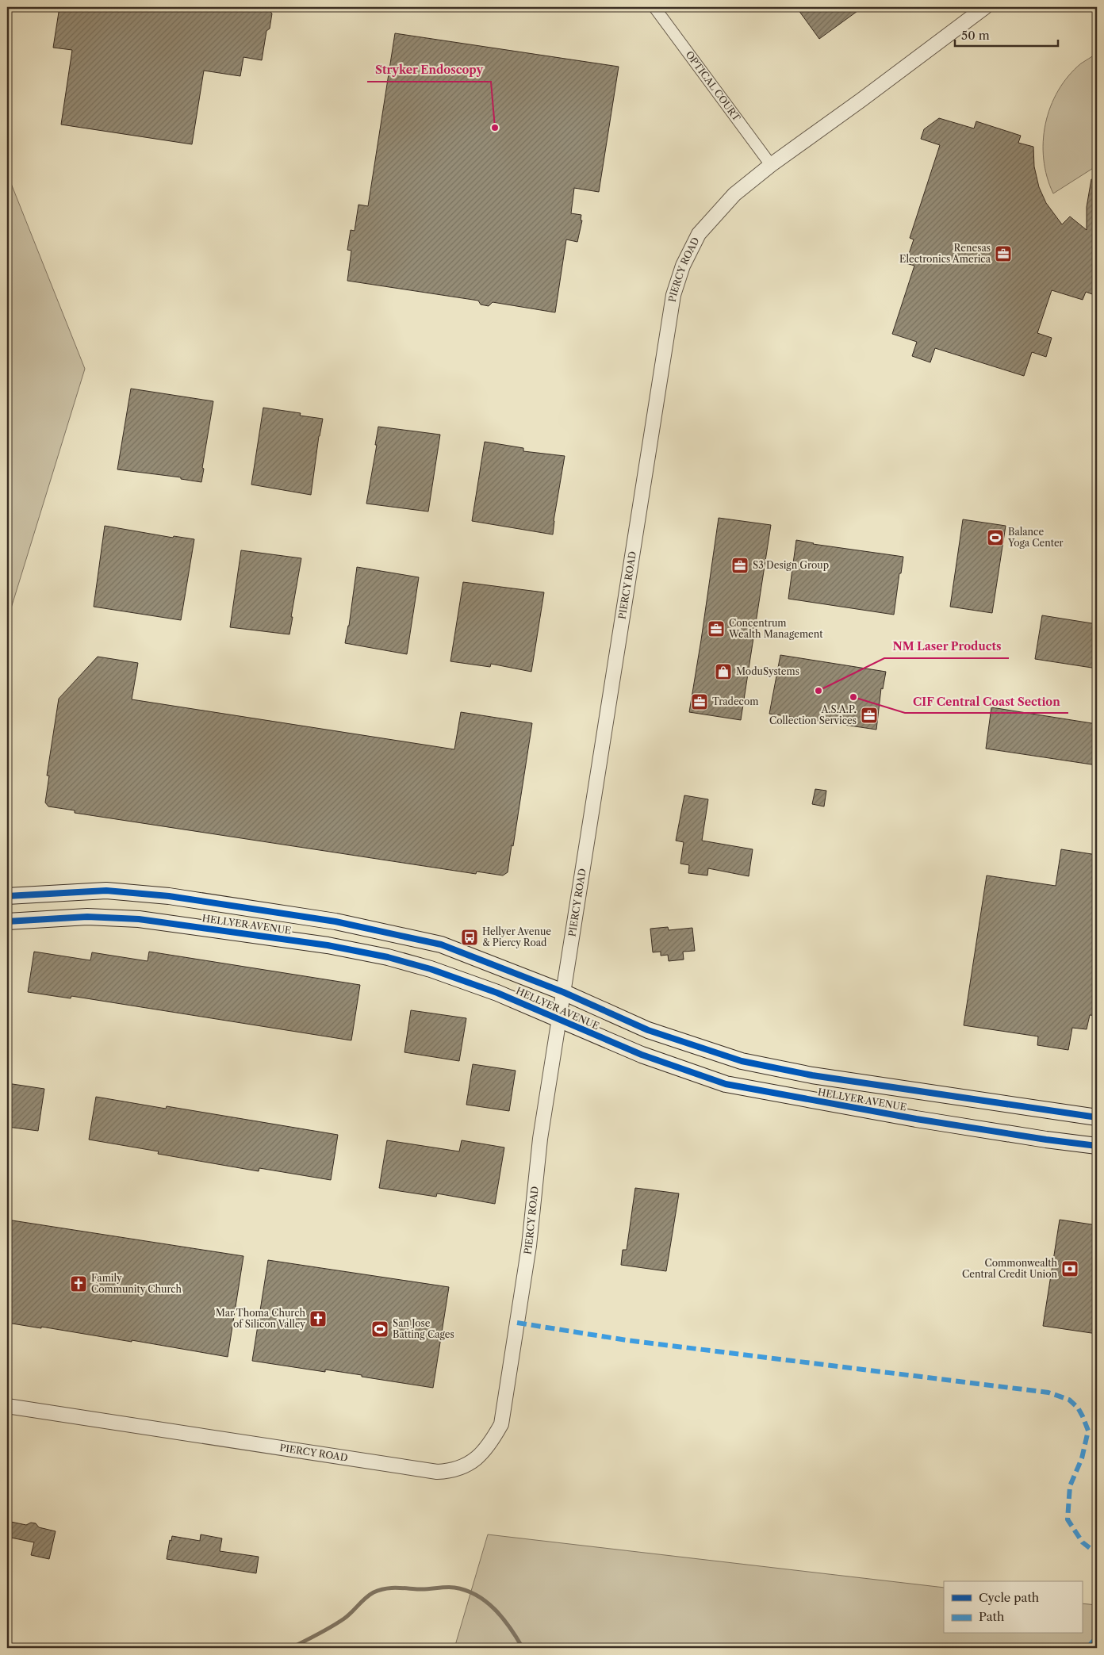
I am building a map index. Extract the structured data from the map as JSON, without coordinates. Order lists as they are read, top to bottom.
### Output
{
  "streets": {
    "main road": ["HELLYER AVENUE"],
    "street": ["OPTICAL COURT", "PIERCY ROAD"]
  },
  "crossings": [
    ["OPTICAL COURT", "PIERCY ROAD"],
    ["PIERCY ROAD", "HELLYER AVENUE"]
  ],
  "places": {
    "other": ["Stryker Endoscopy", "NM Laser Products", "CIF Central Coast Section"],
    "office": [
      "Renesas Electronics America",
      "S3 Design Group",
      "Concentrum Wealth Management",
      "Tradecom",
      "A.S.A.P. Collection Services"
    ],
    "sports": ["Balance Yoga Center", "San Jose Batting Cages"],
    "shop": ["ModuSystems"],
    "bus stop": ["Hellyer Avenue & Piercy Road"],
    "bank": ["Commonwealth Central Credit Union"],
    "church": ["Family Community Church", "Mar Thoma Church of Silicon Valley"]
  },
  "legend": ["Cycle path", "Path"],
  "scale_bar": "50 m"
}
